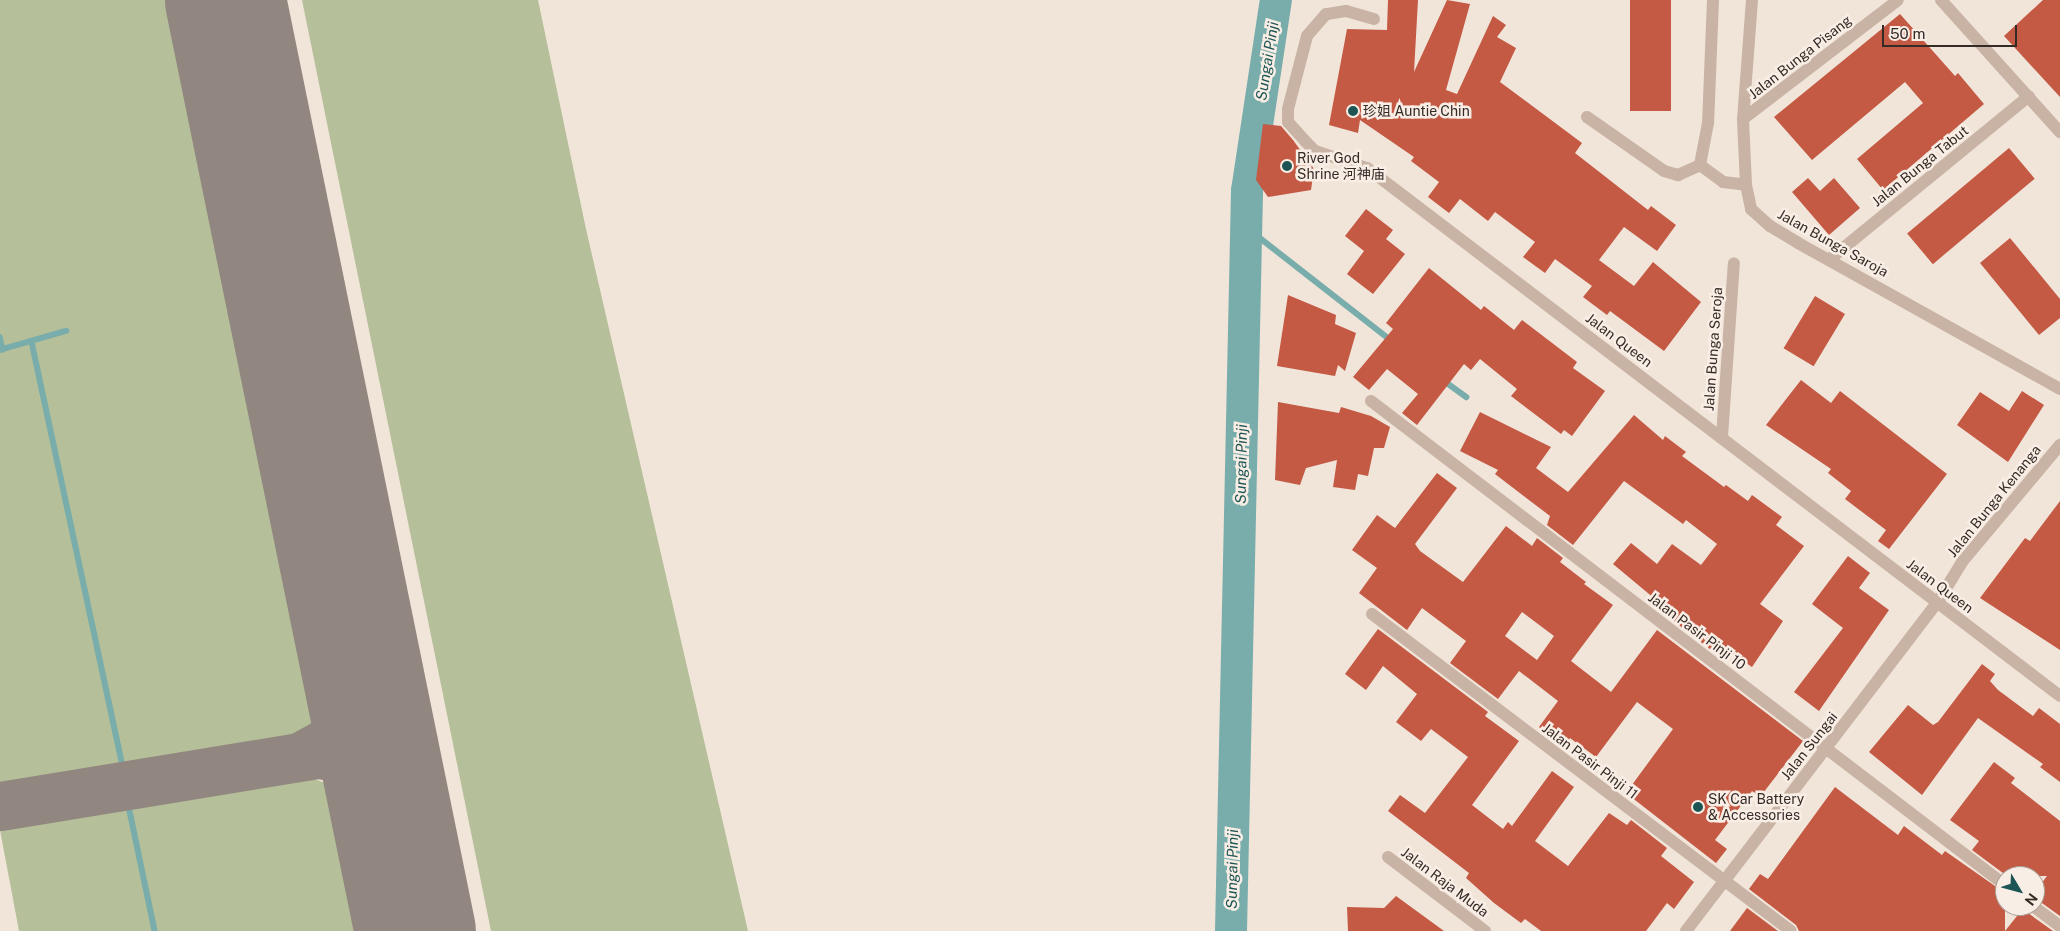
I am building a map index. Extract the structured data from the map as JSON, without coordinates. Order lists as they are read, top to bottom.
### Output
{
  "streets": {
    "street": [
      "Jalan Bunga Pisang",
      "Jalan Bunga Tabut",
      "Jalan Bunga Saroja",
      "Jalan Queen",
      "Jalan Bunga Seroja",
      "Jalan Bunga Kenanga",
      "Jalan Pasir Pinji 10",
      "Jalan Sungai",
      "Jalan Pasir Pinji 11",
      "Jalan Raja Muda"
    ]
  },
  "crossings": [
    ["Jalan Bunga Pisang", "Jalan Bunga Saroja"],
    ["Jalan Bunga Tabut", "Jalan Bunga Saroja"],
    ["Jalan Queen", "Jalan Bunga Seroja"],
    ["Jalan Queen", "Jalan Bunga Kenanga"],
    ["Jalan Queen", "Jalan Sungai"],
    ["Jalan Bunga Kenanga", "Jalan Sungai"],
    ["Jalan Pasir Pinji 10", "Jalan Sungai"],
    ["Jalan Sungai", "Jalan Pasir Pinji 11"]
  ],
  "water": ["Sungai Pinji"],
  "places": ["珍姐 Auntie Chin", "River God Shrine 河神庙", "SK Car Battery & Accessories"],
  "scale_bar": "50 m",
  "north": "bottom right"
}
